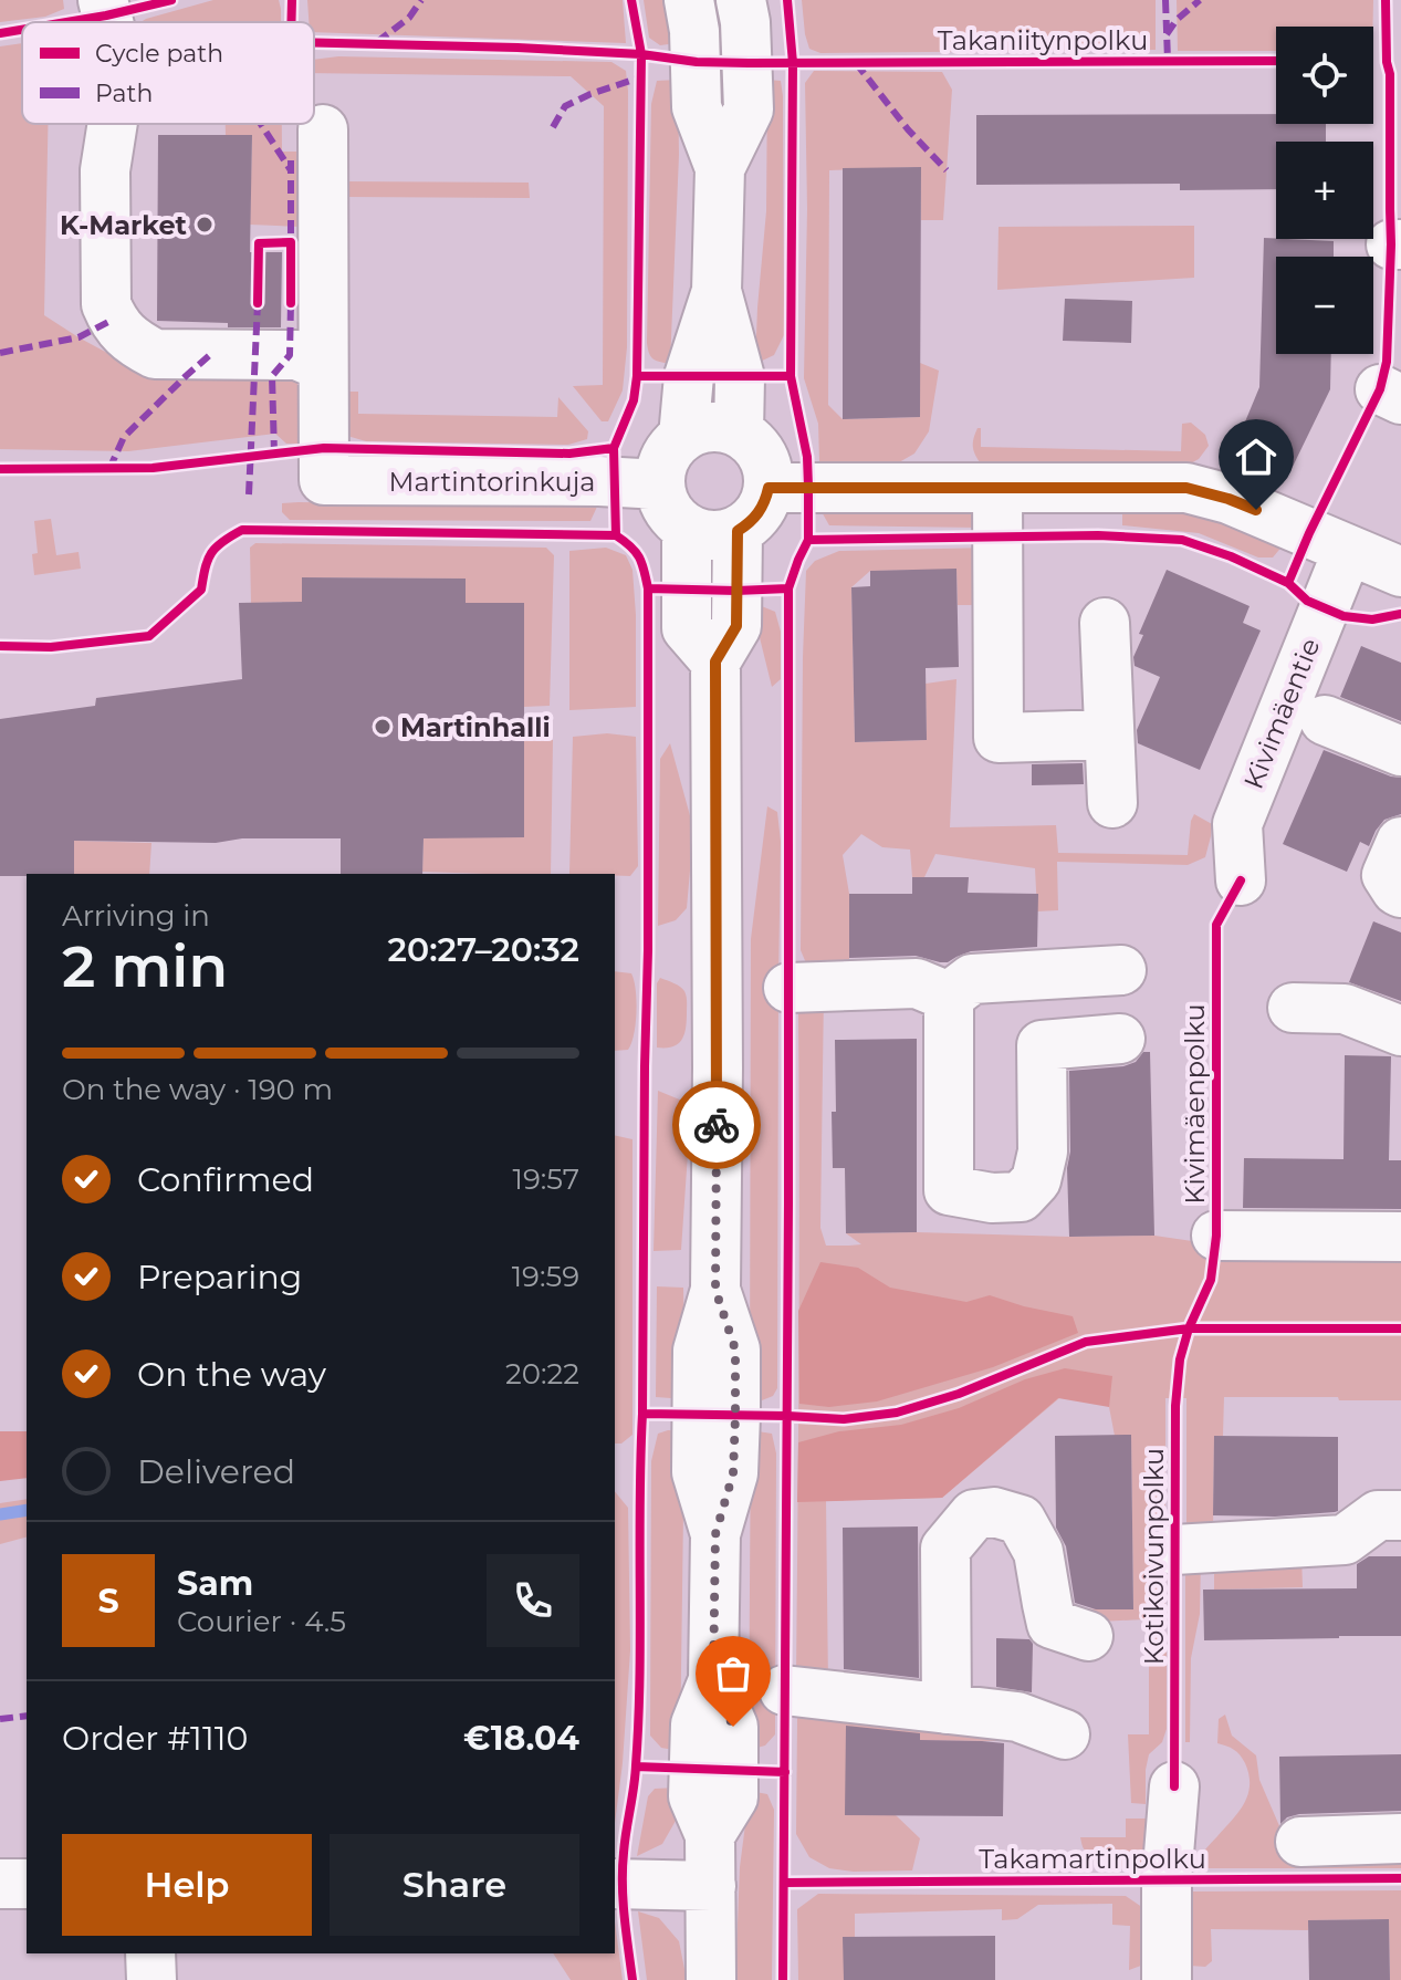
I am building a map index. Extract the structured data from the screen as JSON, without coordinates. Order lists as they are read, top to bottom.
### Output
{
  "streets": {
    "street": ["Martintorinkuja", "Kivimäentie"],
    "cycle path": ["Takaniitynpolku", "Kivimäenpolku", "Takamartinpolku"]
  },
  "places": ["K-Market", "Martinhalli"],
  "legend": ["Cycle path", "Path"],
  "page": {
    "map_buttons": ["+", "−"],
    "heading": ["2 min", "Arriving in", "20:27–20:32"],
    "panel": [
      "Sam",
      "Courier · 4.5",
      "Order #1110",
      "€18.04"
    ],
    "bar": "On the way · 190 m",
    "list": [
      ["Confirmed", "19:57"],
      ["Preparing", "19:59"],
      ["On the way", "20:22"],
      "Delivered"
    ],
    "round": "S",
    "buttons": ["Help", "Share"]
  }
}
